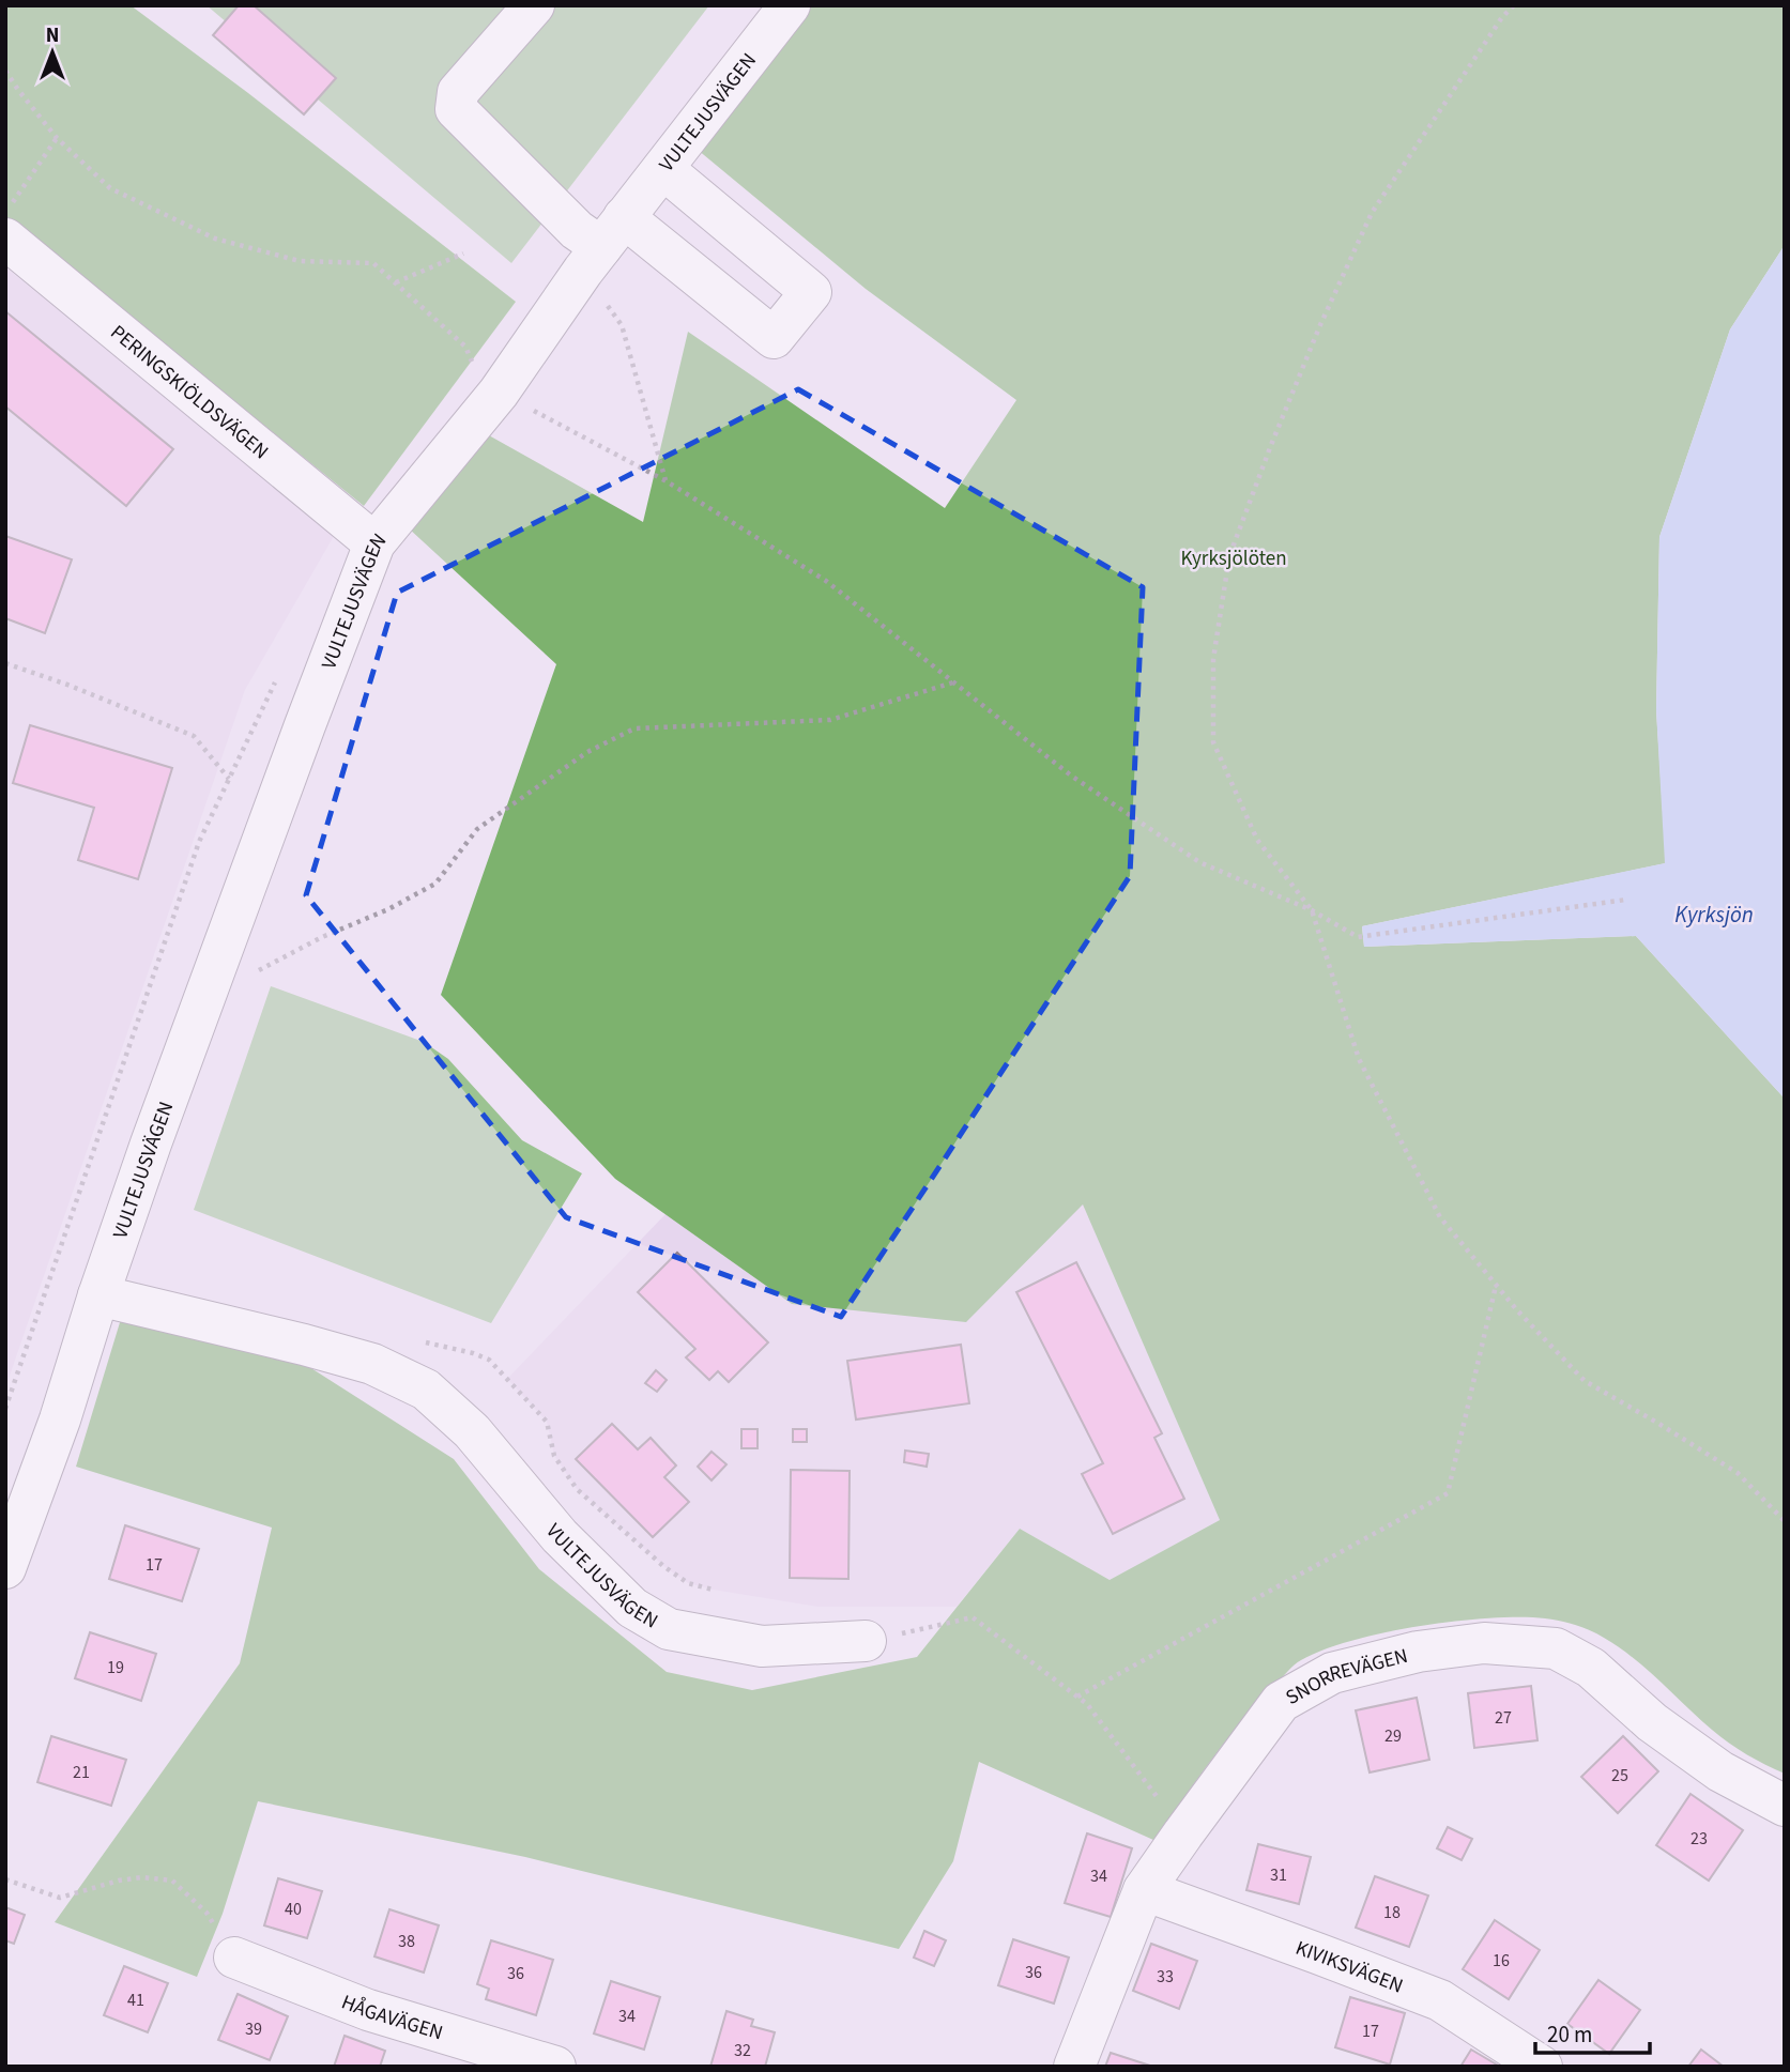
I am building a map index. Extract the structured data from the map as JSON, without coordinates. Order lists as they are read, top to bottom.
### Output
{
  "streets": {
    "street": [
      "VULTEJUSVÄGEN",
      "PERINGSKIÖLDSVÄGEN",
      "SNORREVÄGEN",
      "KIVIKSVÄGEN",
      "HÅGAVÄGEN"
    ]
  },
  "crossings": [
    ["VULTEJUSVÄGEN", "PERINGSKIÖLDSVÄGEN"],
    ["SNORREVÄGEN", "KIVIKSVÄGEN"]
  ],
  "water": ["Kyrksjön"],
  "parks": ["Kyrksjölöten"],
  "house_numbers": [
    "17",
    "19",
    "27",
    "29",
    "21",
    "25",
    "23",
    "31",
    "34",
    "40",
    "18",
    "38",
    "16",
    "36",
    "36",
    "33",
    "41",
    "34",
    "39",
    "17",
    "32"
  ],
  "scale_bar": "20 m",
  "north": "top"
}
